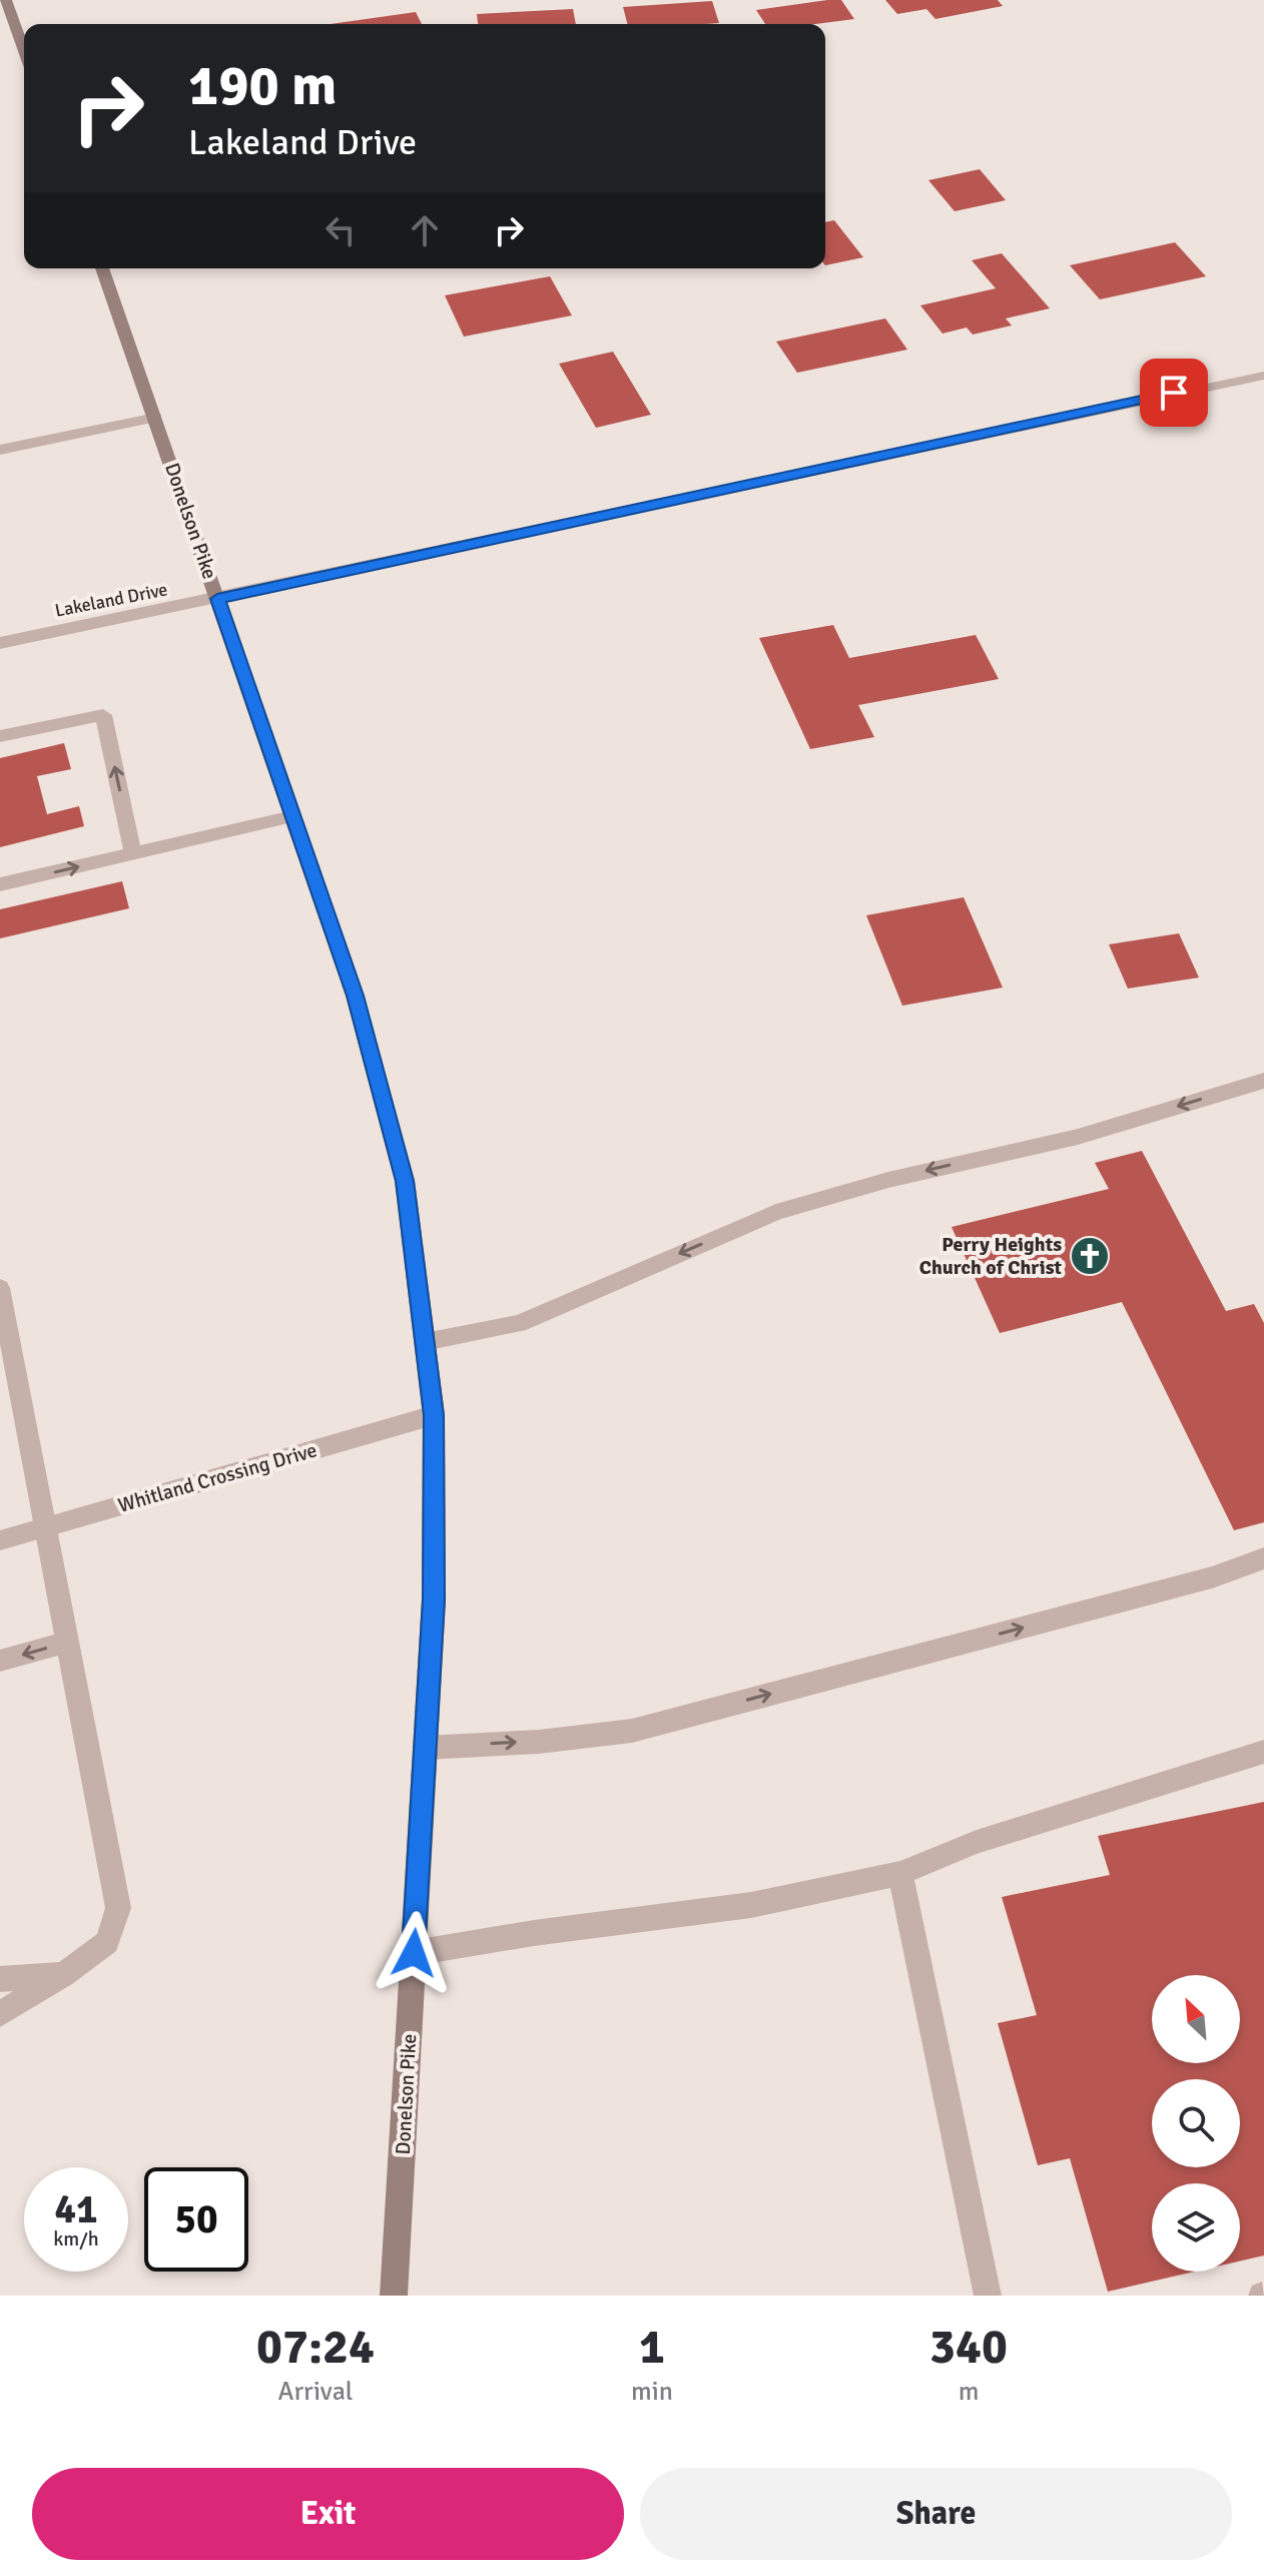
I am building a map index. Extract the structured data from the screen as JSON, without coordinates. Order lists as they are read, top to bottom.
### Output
{
  "streets": {
    "main road": ["Donelson Pike"],
    "street": ["Lakeland Drive", "Whitland Crossing Drive"]
  },
  "crossings": [
    ["Donelson Pike", "Lakeland Drive"],
    ["Donelson Pike", "Whitland Crossing Drive"]
  ],
  "places": {
    "church": ["Perry Heights Church of Christ"]
  },
  "north": "top left",
  "page": {
    "turn": ["190 m", "Lakeland Drive"],
    "speed": "41 km/h",
    "limit": "50",
    "eta": [
      "07:24",
      "Arrival",
      "1",
      "min",
      "340",
      "m"
    ],
    "buttons": ["Exit", "Share"]
  }
}
